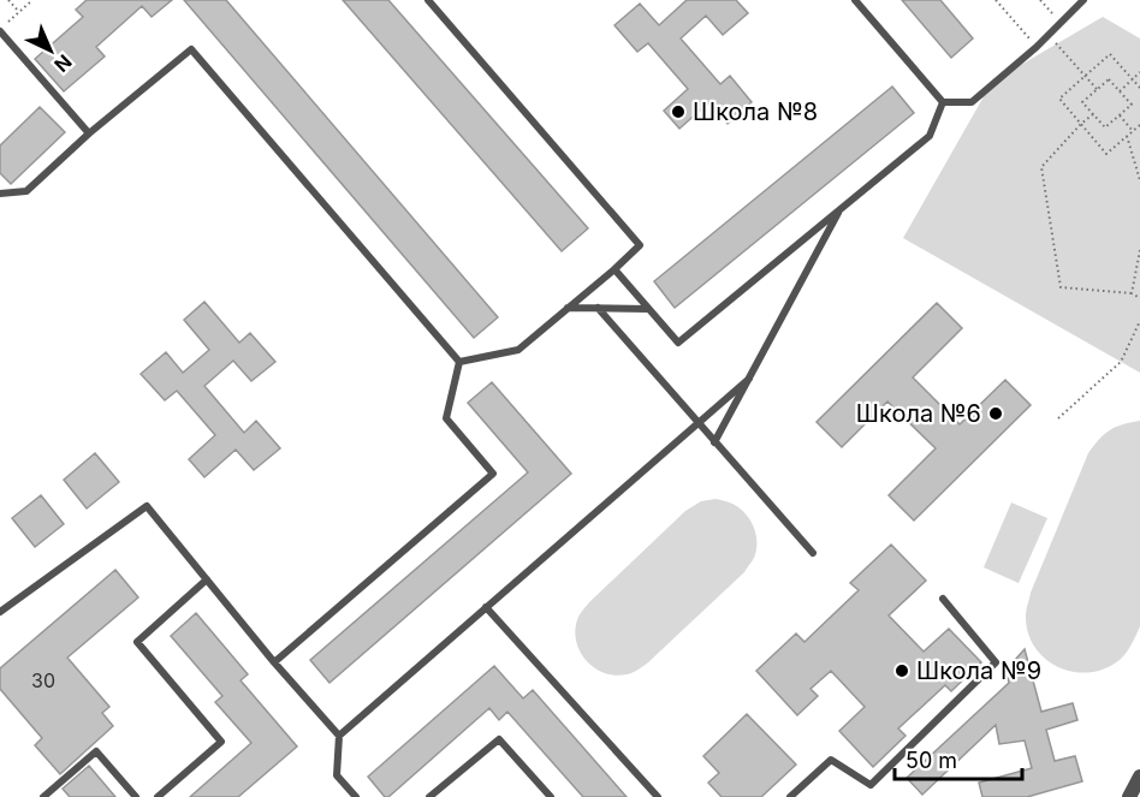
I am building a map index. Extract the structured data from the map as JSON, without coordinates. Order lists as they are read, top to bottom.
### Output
{
  "places": ["Школа №8", "Школа №6", "Школа №9"],
  "house_numbers": ["30"],
  "scale_bar": "50 m",
  "north": "bottom right"
}
